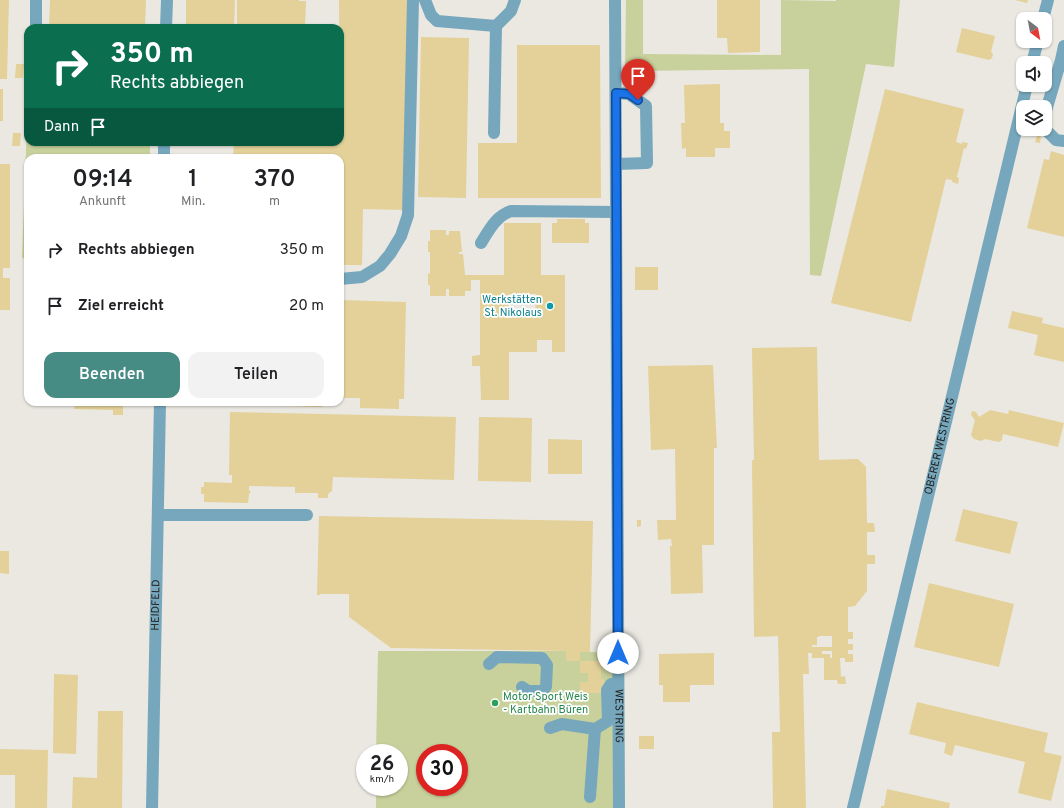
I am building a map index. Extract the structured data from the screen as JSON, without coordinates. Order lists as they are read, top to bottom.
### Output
{
  "streets": {
    "street": ["OBERER WESTRING", "HEIDFELD", "WESTRING"]
  },
  "places": ["Werkstätten St. Nikolaus", "Motor Sport Weis - Kartbahn Büren"],
  "north": "bottom right",
  "page": {
    "turn": ["350 m", "Rechts abbiegen"],
    "then": "Dann",
    "eta": [
      "09:14",
      "Ankunft",
      "1",
      "Min.",
      "370",
      "m"
    ],
    "list": [
      {
        "name": "Rechts abbiegen",
        "value": "350 m"
      },
      {
        "name": "Ziel erreicht",
        "value": "20 m"
      }
    ],
    "buttons": ["Beenden", "Teilen"],
    "speed": "26 km/h",
    "limit": "30"
  }
}
